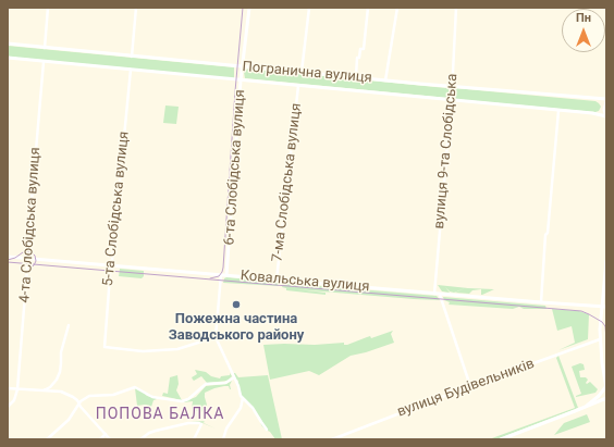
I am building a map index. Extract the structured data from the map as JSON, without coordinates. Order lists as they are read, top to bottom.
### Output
{
  "streets": {
    "main road": ["Погранична вулиця", "6-та Слобідська вулиця", "Ковальська вулиця"],
    "street": [
      "вулиця 9-та Слобідська",
      "7-ма Слобідська вулиця",
      "5-та Слобідська вулиця",
      "4-та Слобідська вулиця",
      "вулиця Будівельників"
    ]
  },
  "crossings": [
    ["Погранична вулиця", "вулиця 9-та Слобідська"],
    ["Погранична вулиця", "6-та Слобідська вулиця"],
    ["Погранична вулиця", "7-ма Слобідська вулиця"],
    ["Погранична вулиця", "5-та Слобідська вулиця"],
    ["Погранична вулиця", "4-та Слобідська вулиця"],
    ["вулиця 9-та Слобідська", "Ковальська вулиця"],
    ["6-та Слобідська вулиця", "Ковальська вулиця"],
    ["7-ма Слобідська вулиця", "Ковальська вулиця"],
    ["5-та Слобідська вулиця", "Ковальська вулиця"],
    ["4-та Слобідська вулиця", "Ковальська вулиця"]
  ],
  "districts": ["ПОПОВА БАЛКА"],
  "places": ["Пожежна частина Заводського району"],
  "north": "top"
}
